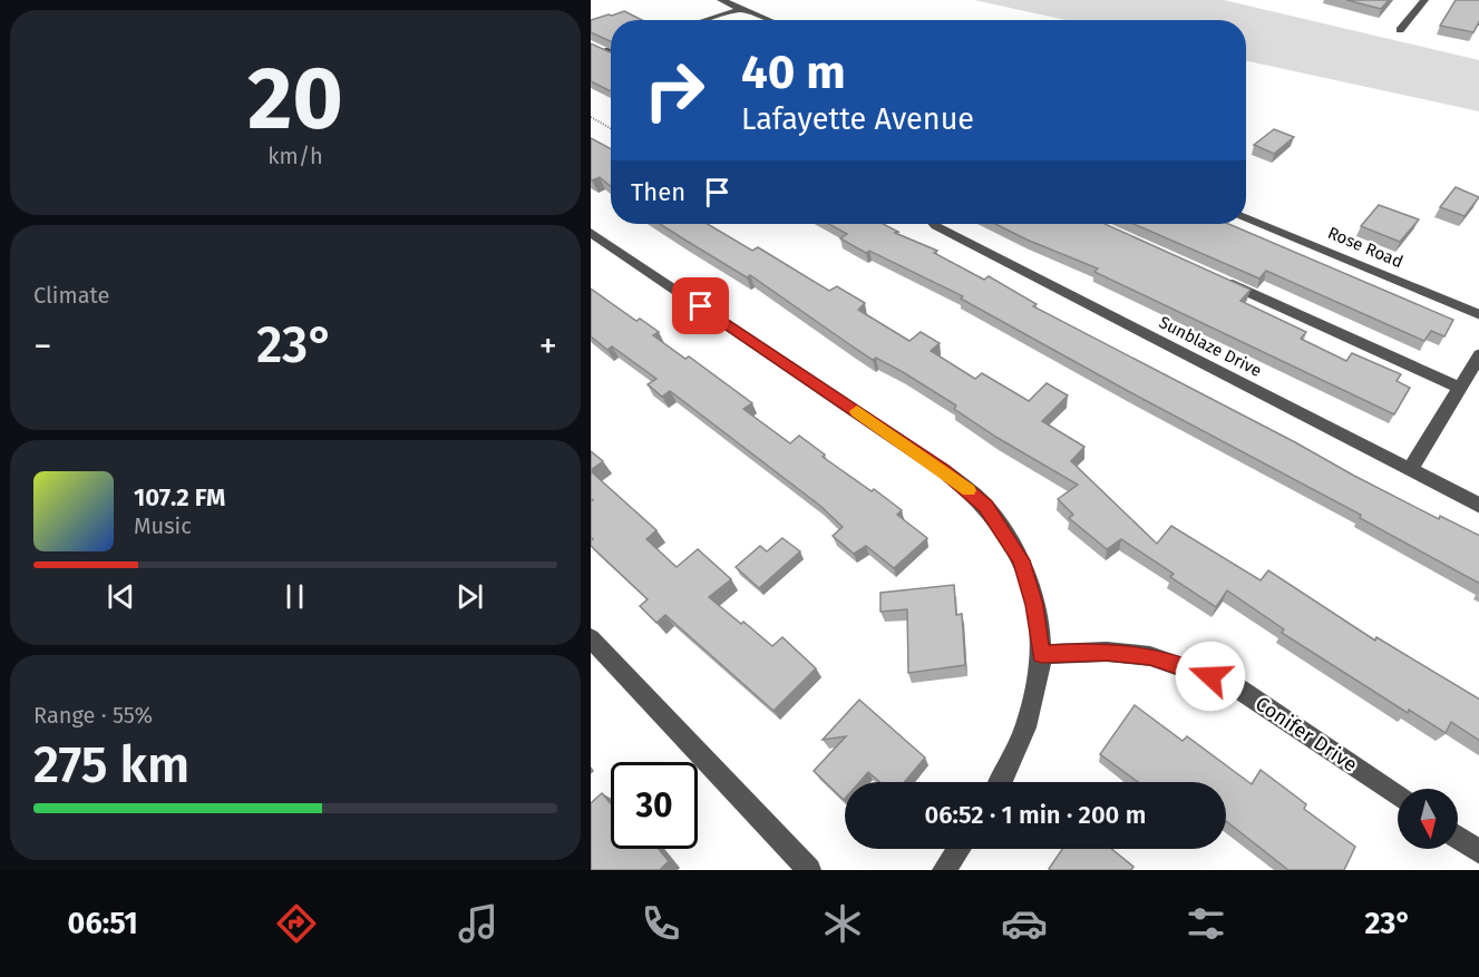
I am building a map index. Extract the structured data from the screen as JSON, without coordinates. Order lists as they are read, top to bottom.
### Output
{
  "streets": {
    "street": ["Rose Road", "Sunblaze Drive", "Conifer Drive"]
  },
  "north": "bottom",
  "page": {
    "tile": [
      ["20", "km/h"],
      "Climate",
      ["Range · 55%", "275 km"]
    ],
    "turn": ["40 m", "Lafayette Avenue"],
    "then": "Then",
    "heat": ["−", "23°", "+"],
    "song": ["107.2 FM", "Music"],
    "limit": "30",
    "trip": "06:52 · 1 min · 200 m",
    "tabs": ["06:51", "23°"]
  }
}
